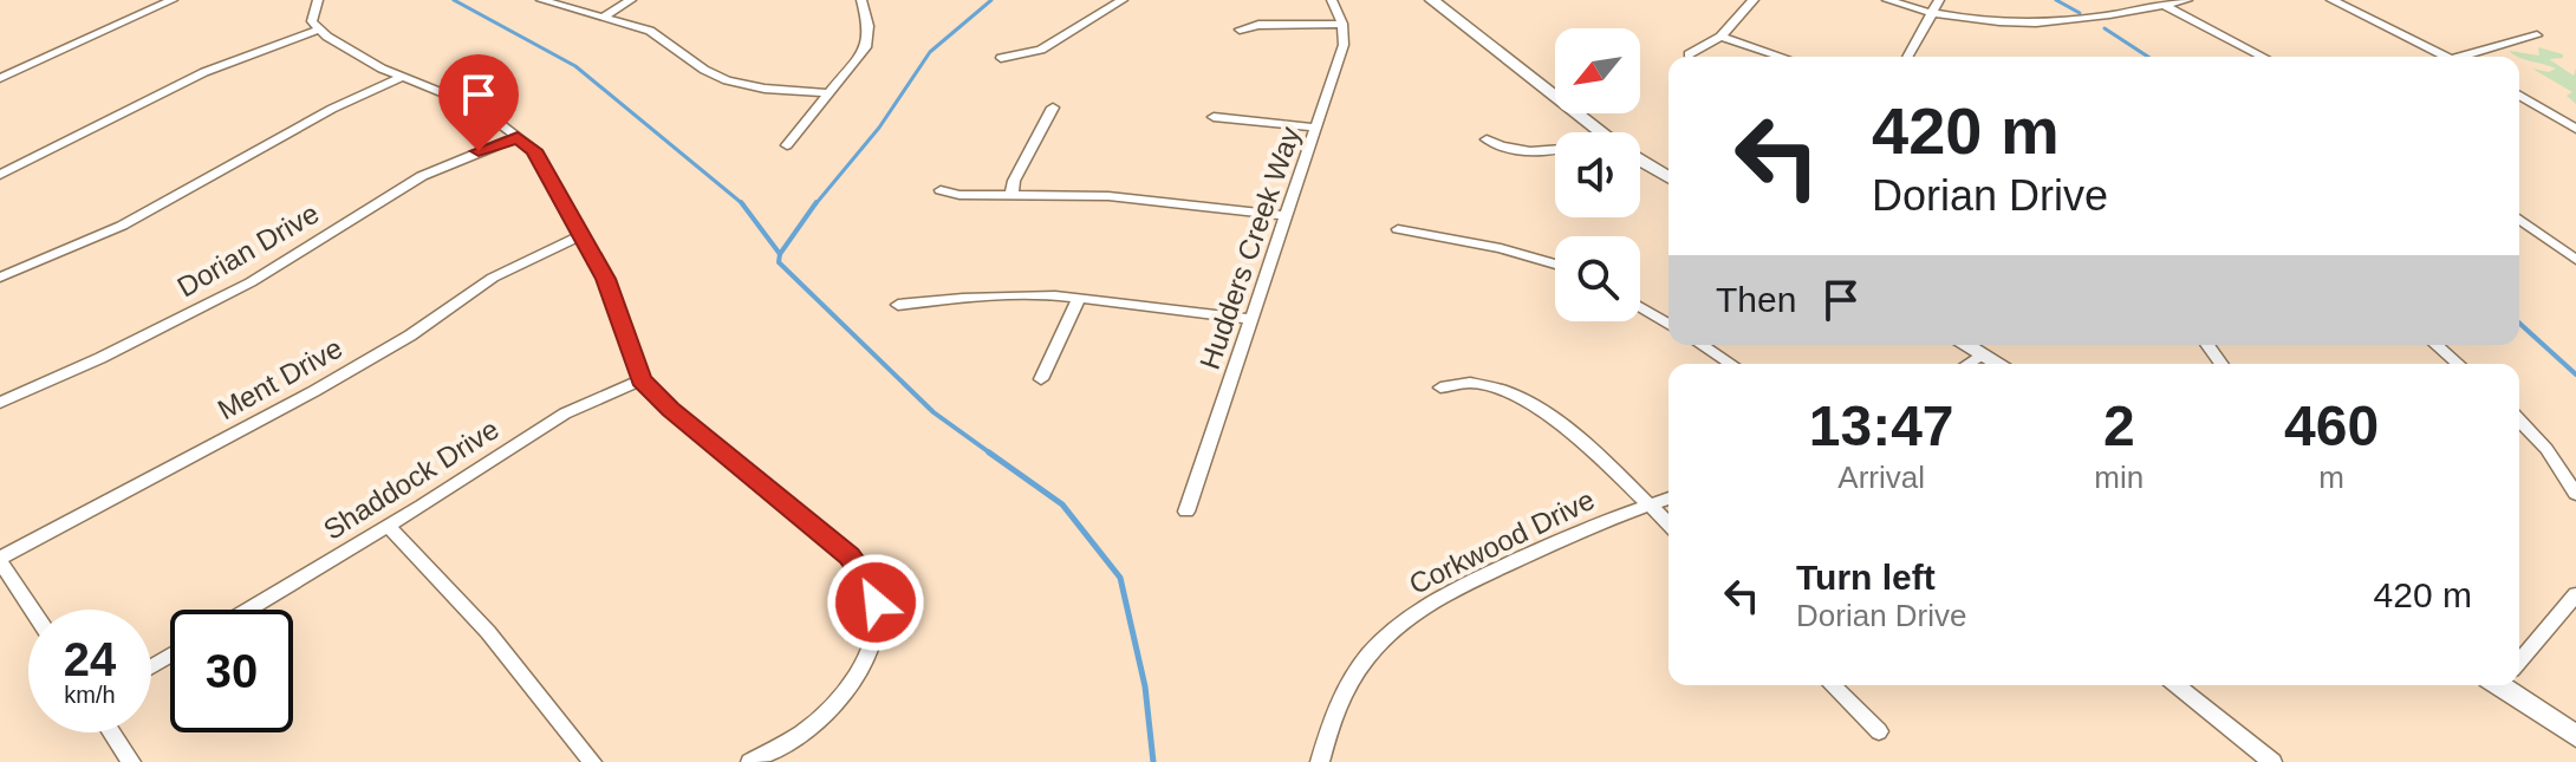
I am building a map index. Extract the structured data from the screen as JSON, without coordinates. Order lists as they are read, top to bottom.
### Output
{
  "streets": {
    "street": [
      "Hudders Creek Way",
      "Dorian Drive",
      "Ment Drive",
      "Shaddock Drive",
      "Corkwood Drive"
    ]
  },
  "north": "bottom left",
  "page": {
    "turn": ["420 m", "Dorian Drive"],
    "then": "Then",
    "eta": [
      "13:47",
      "Arrival",
      "2",
      "min",
      "460",
      "m"
    ],
    "list": [
      {
        "name": "Turn left",
        "note": "Dorian Drive",
        "value": "420 m"
      }
    ],
    "speed": "24 km/h",
    "limit": "30"
  }
}
